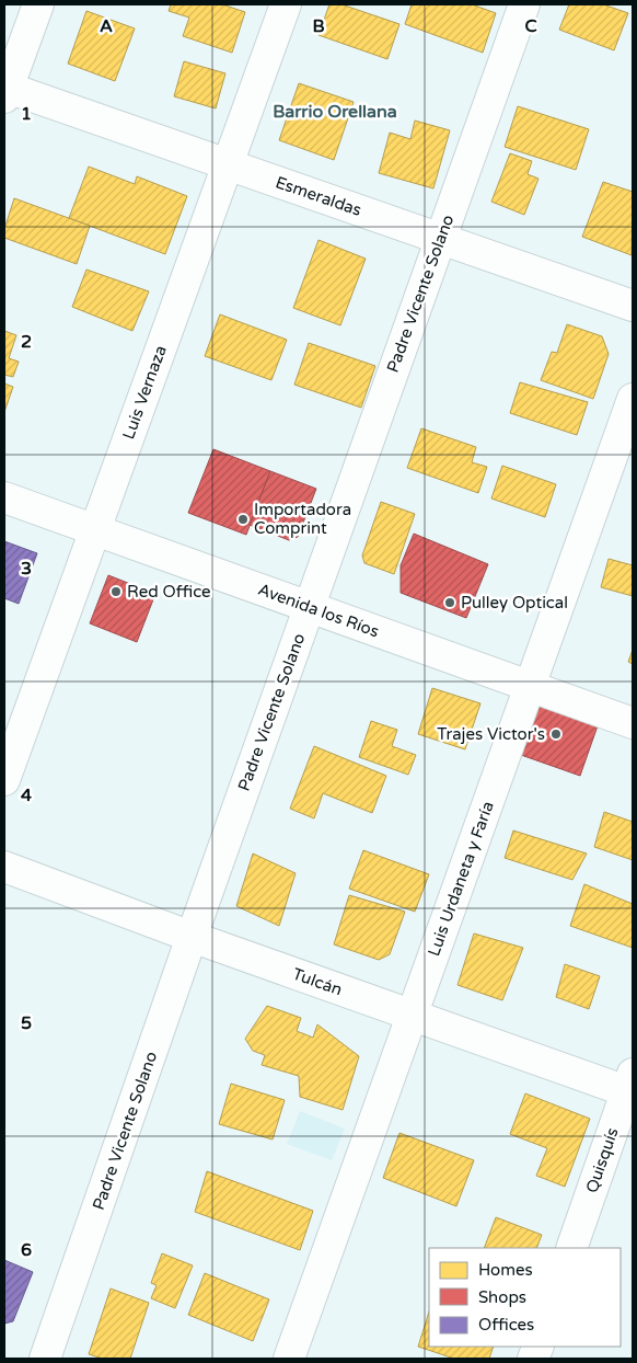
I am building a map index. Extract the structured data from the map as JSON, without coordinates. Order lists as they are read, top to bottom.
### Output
{
  "streets": {
    "street": [
      "Esmeraldas",
      "Padre Vicente Solano",
      "Luis Vernaza",
      "Avenida los Ríos",
      "Luis Urdaneta y Faría",
      "Tulcán",
      "Quisquís"
    ]
  },
  "crossings": [
    ["Esmeraldas", "Padre Vicente Solano"],
    ["Esmeraldas", "Luis Vernaza"],
    ["Padre Vicente Solano", "Avenida los Ríos"],
    ["Padre Vicente Solano", "Tulcán"],
    ["Luis Vernaza", "Avenida los Ríos"],
    ["Avenida los Ríos", "Luis Urdaneta y Faría"],
    ["Luis Urdaneta y Faría", "Tulcán"],
    ["Tulcán", "Quisquís"]
  ],
  "districts": ["Barrio Orellana"],
  "places": [
    "Importadora Comprint",
    "Red Office",
    "Pulley Optical",
    "Trajes Victor's"
  ],
  "legend": ["Homes", "Shops", "Offices"],
  "grid": {
    "columns": ["A", "B", "C"],
    "rows": [
      "1",
      "2",
      "3",
      "4",
      "5",
      "6"
    ]
  }
}
